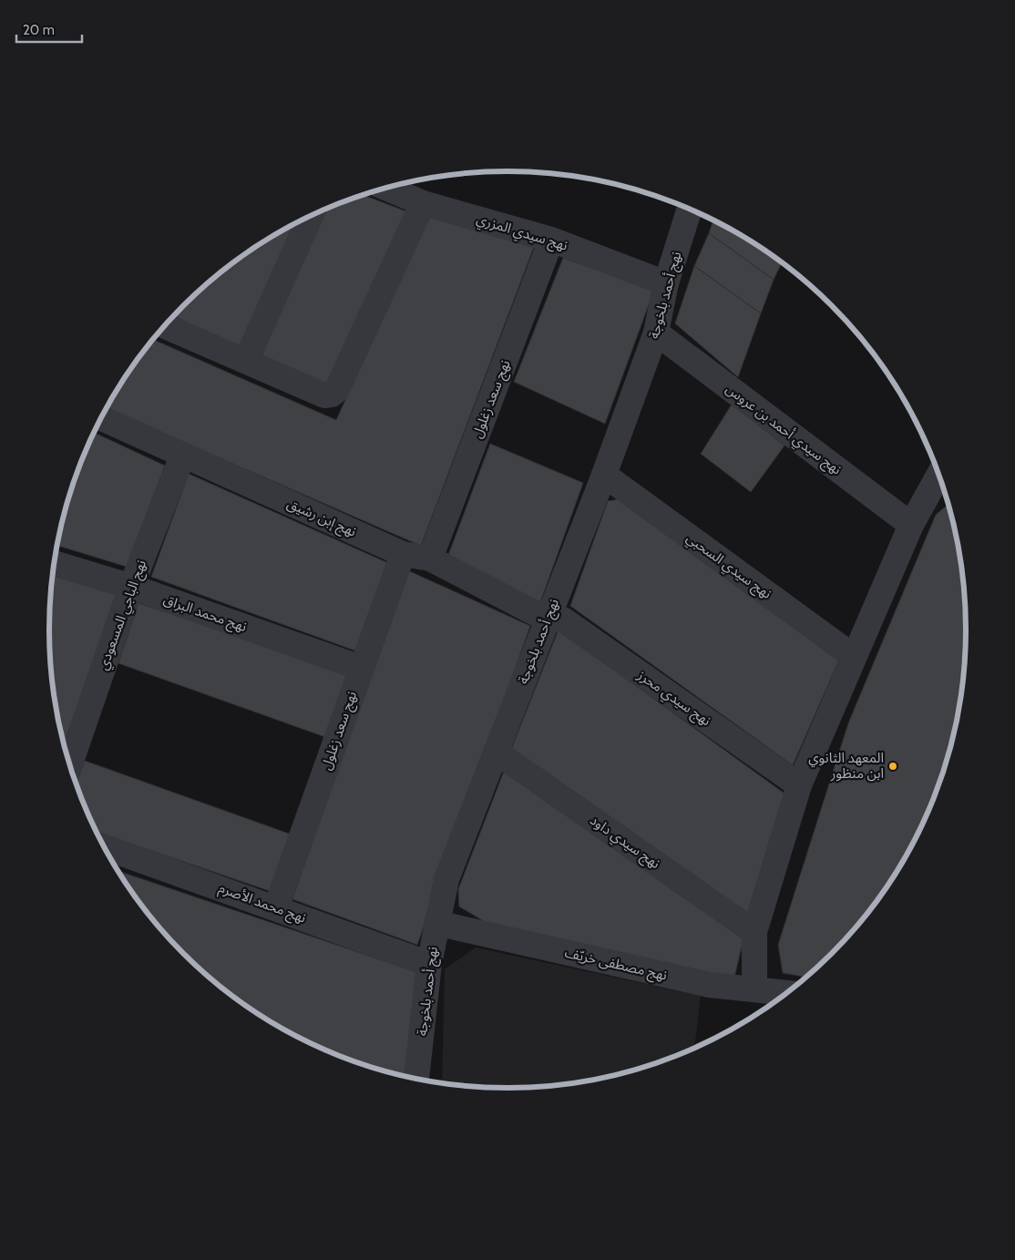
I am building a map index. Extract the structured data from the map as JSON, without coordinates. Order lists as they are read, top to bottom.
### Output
{
  "streets": {
    "street": [
      "نهج سيدي المزري",
      "نهج أحمد بلخوجة",
      "نهج سعد زغلول",
      "نهج سيدي أحمد بن عروس",
      "نهج إبن رشيق",
      "نهج سيدي السحبي",
      "نهج محمد البراق",
      "نهج الباجي المسعودي",
      "نهج سيدي محرز",
      "نهج سيدي داود",
      "نهج محمد الأصرم",
      "نهج مصطفى خريّف"
    ]
  },
  "crossings": [
    ["نهج سيدي المزري", "نهج أحمد بلخوجة"],
    ["نهج سيدي المزري", "نهج سعد زغلول"],
    ["نهج أحمد بلخوجة", "نهج سيدي أحمد بن عروس"],
    ["نهج أحمد بلخوجة", "نهج إبن رشيق"],
    ["نهج أحمد بلخوجة", "نهج سيدي السحبي"],
    ["نهج أحمد بلخوجة", "نهج سيدي محرز"],
    ["نهج أحمد بلخوجة", "نهج سيدي داود"],
    ["نهج أحمد بلخوجة", "نهج محمد الأصرم"],
    ["نهج أحمد بلخوجة", "نهج مصطفى خريّف"],
    ["نهج سعد زغلول", "نهج إبن رشيق"],
    ["نهج سعد زغلول", "نهج محمد البراق"],
    ["نهج سعد زغلول", "نهج محمد الأصرم"],
    ["نهج إبن رشيق", "نهج الباجي المسعودي"],
    ["نهج إبن رشيق", "نهج سيدي محرز"],
    ["نهج محمد البراق", "نهج الباجي المسعودي"]
  ],
  "places": ["المعهد الثانوي ابن منظور"],
  "scale_bar": "20 m"
}
